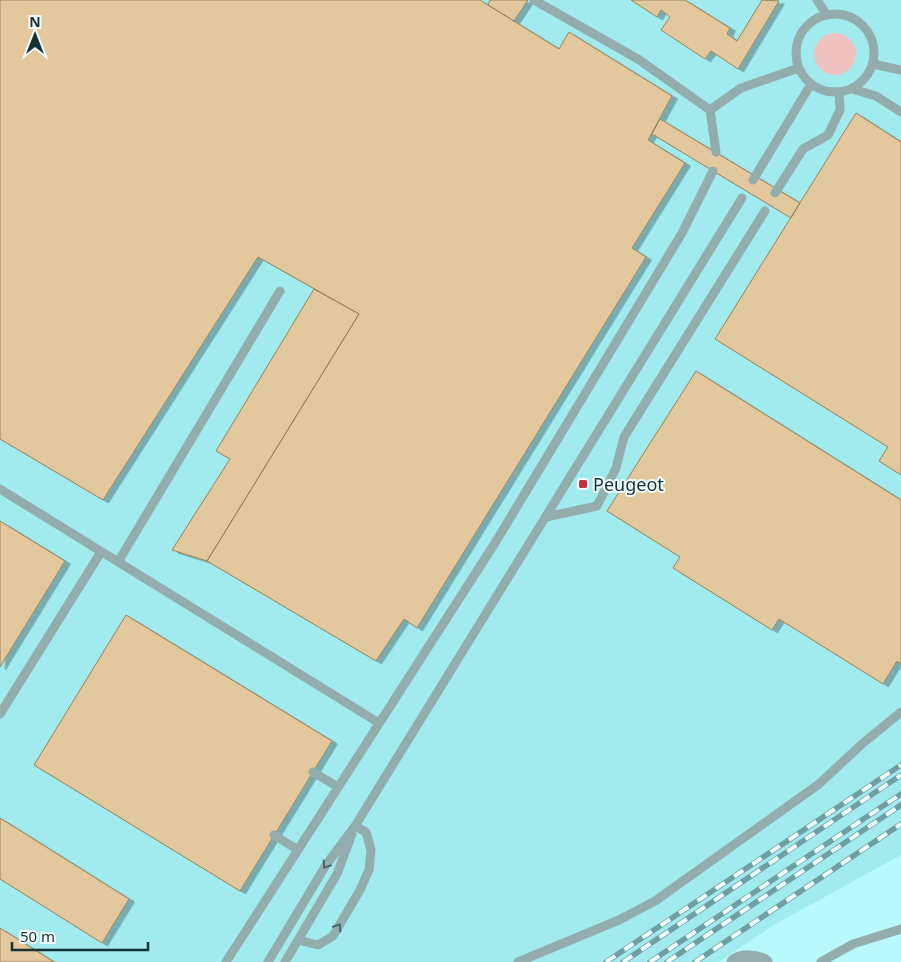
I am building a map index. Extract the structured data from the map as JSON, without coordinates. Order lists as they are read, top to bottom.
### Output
{
  "places": {
    "transit": ["Peugeot"]
  },
  "scale_bar": "50 m",
  "north": "top"
}
